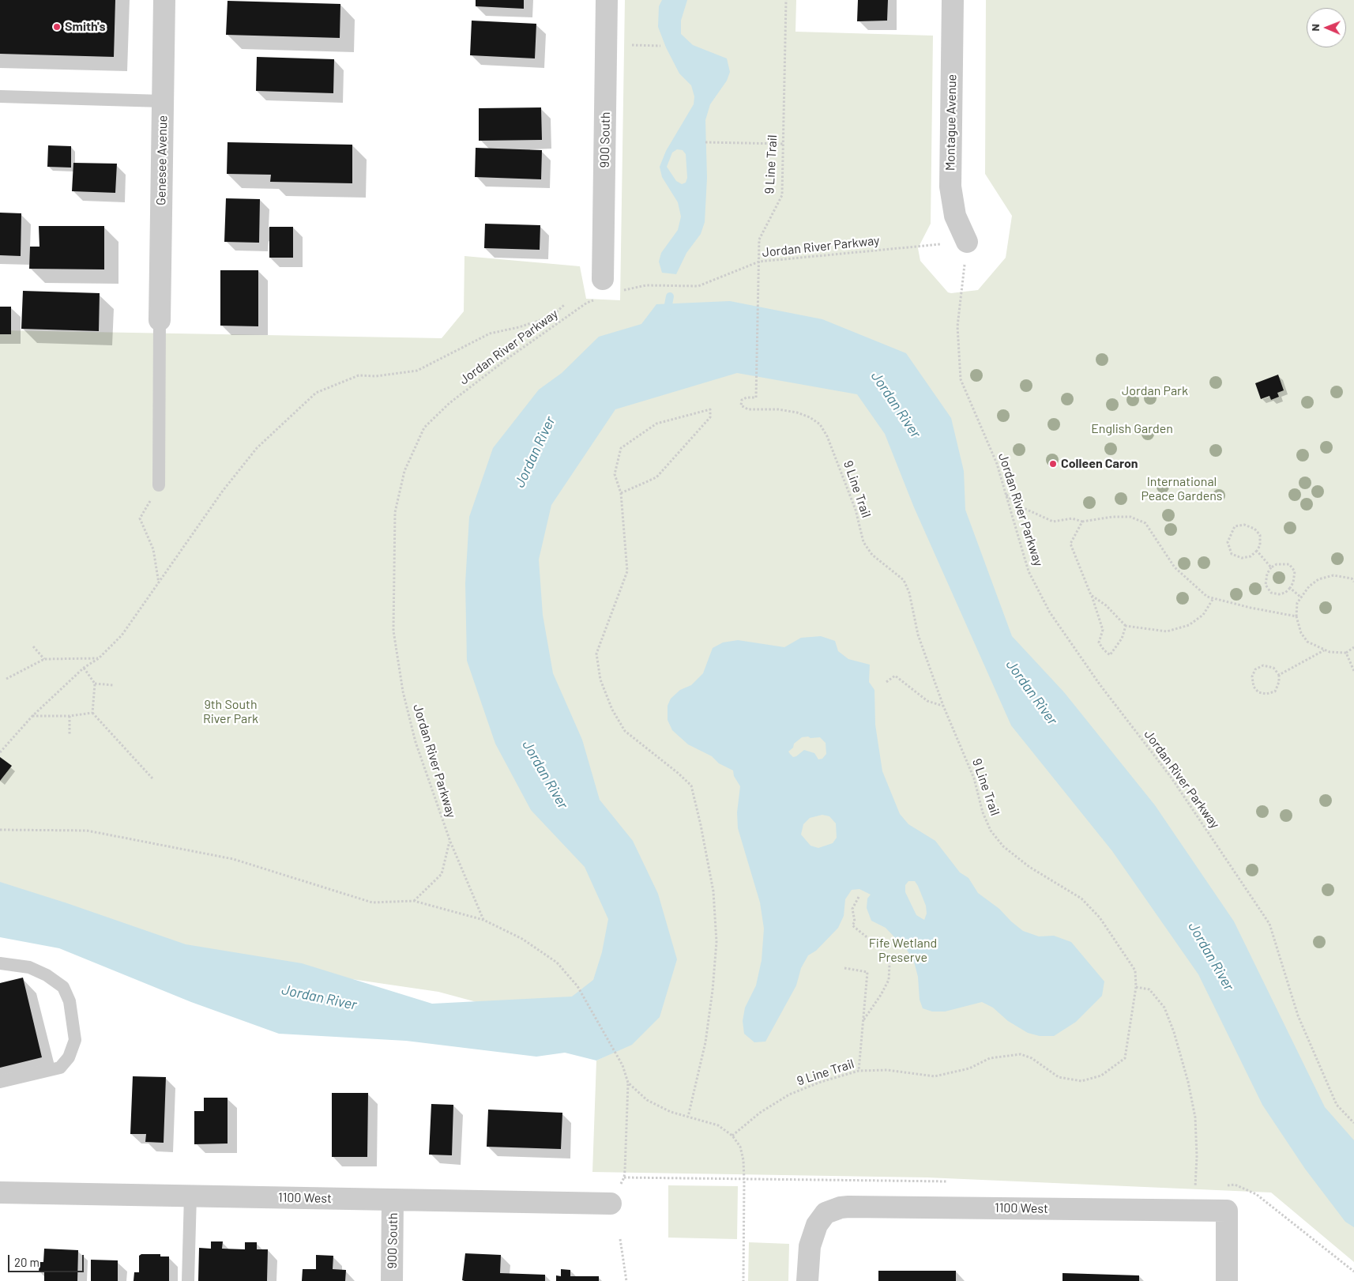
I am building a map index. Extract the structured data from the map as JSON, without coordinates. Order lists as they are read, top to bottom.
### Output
{
  "streets": {
    "street": [
      "Montague Avenue",
      "900 South",
      "Genesee Avenue",
      "1100 West"
    ],
    "path": ["9 Line Trail", "Jordan River Parkway"]
  },
  "crossings": [
    ["Montague Avenue", "Jordan River Parkway"],
    ["900 South", "Jordan River Parkway"],
    ["900 South", "1100 West"],
    ["9 Line Trail", "Jordan River Parkway"]
  ],
  "water": ["Jordan River"],
  "parks": [
    "Jordan Park",
    "English Garden",
    "International Peace Gardens",
    "9th South River Park",
    "Fife Wetland Preserve"
  ],
  "places": ["Smith's", "Colleen Caron"],
  "scale_bar": "20 m",
  "north": "left"
}
